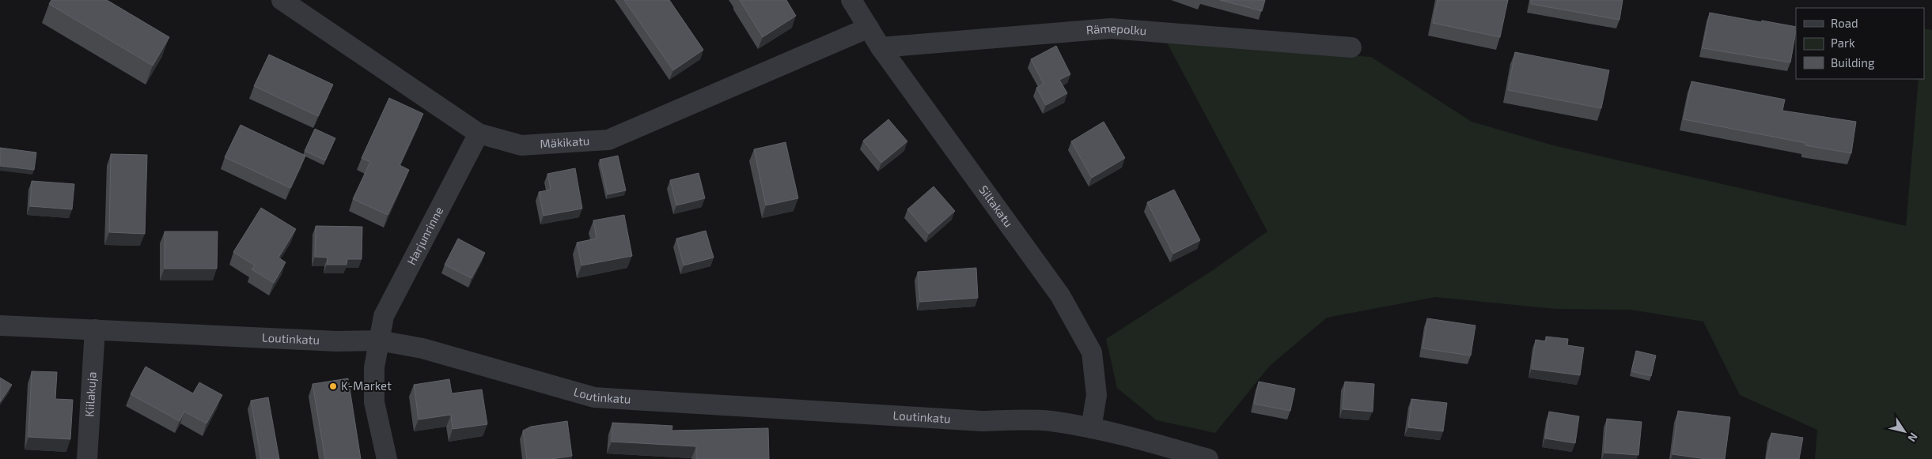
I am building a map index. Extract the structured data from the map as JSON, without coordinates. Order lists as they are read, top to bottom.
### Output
{
  "streets": {
    "street": [
      "Rämepolku",
      "Mäkikatu",
      "Siltakatu",
      "Harjunrinne",
      "Loutinkatu",
      "Kiilakuja"
    ]
  },
  "crossings": [
    ["Rämepolku", "Siltakatu"],
    ["Mäkikatu", "Siltakatu"],
    ["Mäkikatu", "Harjunrinne"],
    ["Siltakatu", "Loutinkatu"],
    ["Harjunrinne", "Loutinkatu"],
    ["Loutinkatu", "Kiilakuja"]
  ],
  "places": ["K-Market"],
  "legend": ["Road", "Park", "Building"],
  "north": "bottom right"
}
